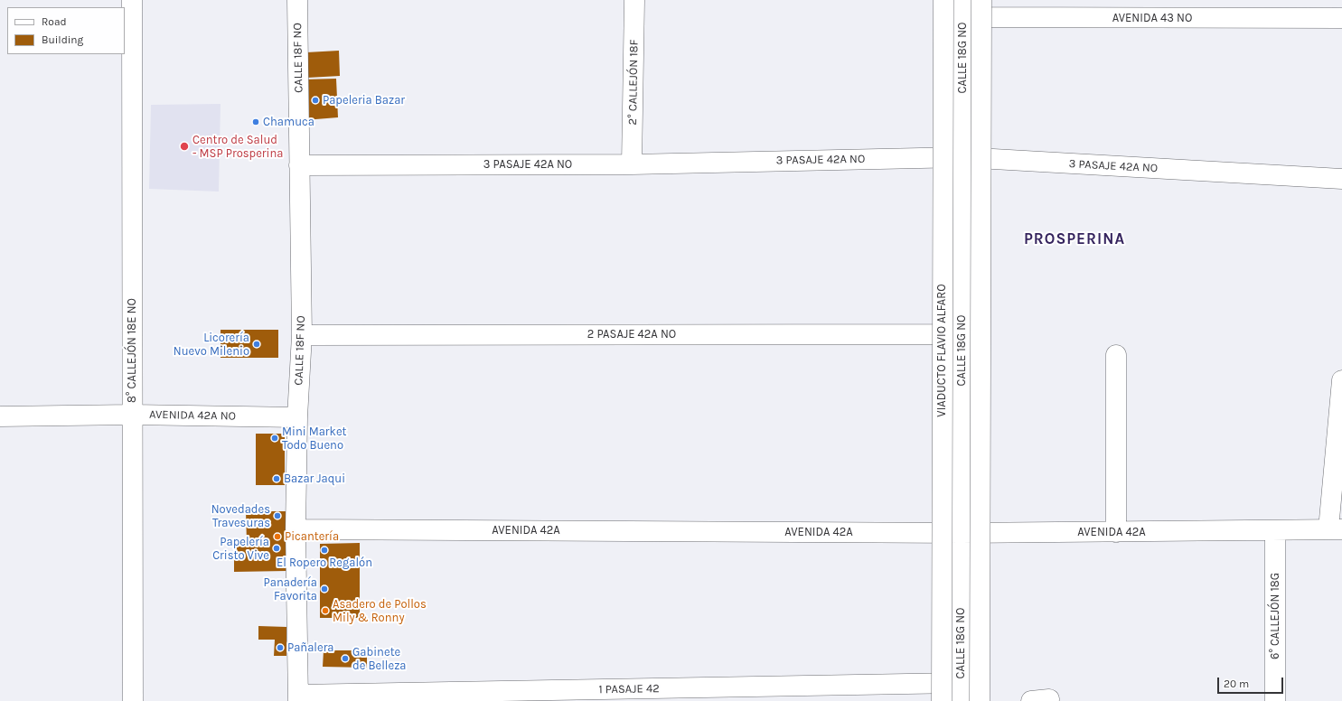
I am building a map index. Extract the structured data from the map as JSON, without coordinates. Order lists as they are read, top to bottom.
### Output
{
  "streets": {
    "street": [
      "AVENIDA 43 NO",
      "CALLE 18F NO",
      "CALLE 18G NO",
      "2° CALLEJÓN 18F",
      "3 PASAJE 42A NO",
      "2 PASAJE 42A NO",
      "8° CALLEJÓN 18E NO",
      "VIADUCTO FLAVIO ALFARO",
      "AVENIDA 42A NO",
      "AVENIDA 42A",
      "6° CALLEJÓN 18G",
      "1 PASAJE 42"
    ]
  },
  "crossings": [
    ["AVENIDA 43 NO", "CALLE 18G NO"],
    ["CALLE 18F NO", "3 PASAJE 42A NO"],
    ["CALLE 18F NO", "2 PASAJE 42A NO"],
    ["CALLE 18F NO", "AVENIDA 42A NO"],
    ["CALLE 18F NO", "AVENIDA 42A"],
    ["CALLE 18F NO", "1 PASAJE 42"],
    ["CALLE 18G NO", "3 PASAJE 42A NO"],
    ["CALLE 18G NO", "2 PASAJE 42A NO"],
    ["CALLE 18G NO", "AVENIDA 42A"],
    ["CALLE 18G NO", "1 PASAJE 42"],
    ["2° CALLEJÓN 18F", "3 PASAJE 42A NO"],
    ["8° CALLEJÓN 18E NO", "AVENIDA 42A NO"],
    ["AVENIDA 42A", "6° CALLEJÓN 18G"]
  ],
  "districts": ["PROSPERINA"],
  "places": [
    "Papeleria Bazar",
    "Chamuca",
    "Centro de Salud - MSP Prosperina",
    "Licorería Nuevo Milenio",
    "Mini Market Todo Bueno",
    "Bazar Jaqui",
    "Novedades Travesuras",
    "Picantería",
    "Papelería Cristo Vive",
    "El Ropero Regalón",
    "Panadería Favorita",
    "Asadero de Pollos Mily & Ronny",
    "Pañalera",
    "Gabinete de Belleza"
  ],
  "legend": ["Road", "Building"],
  "scale_bar": "20 m"
}
